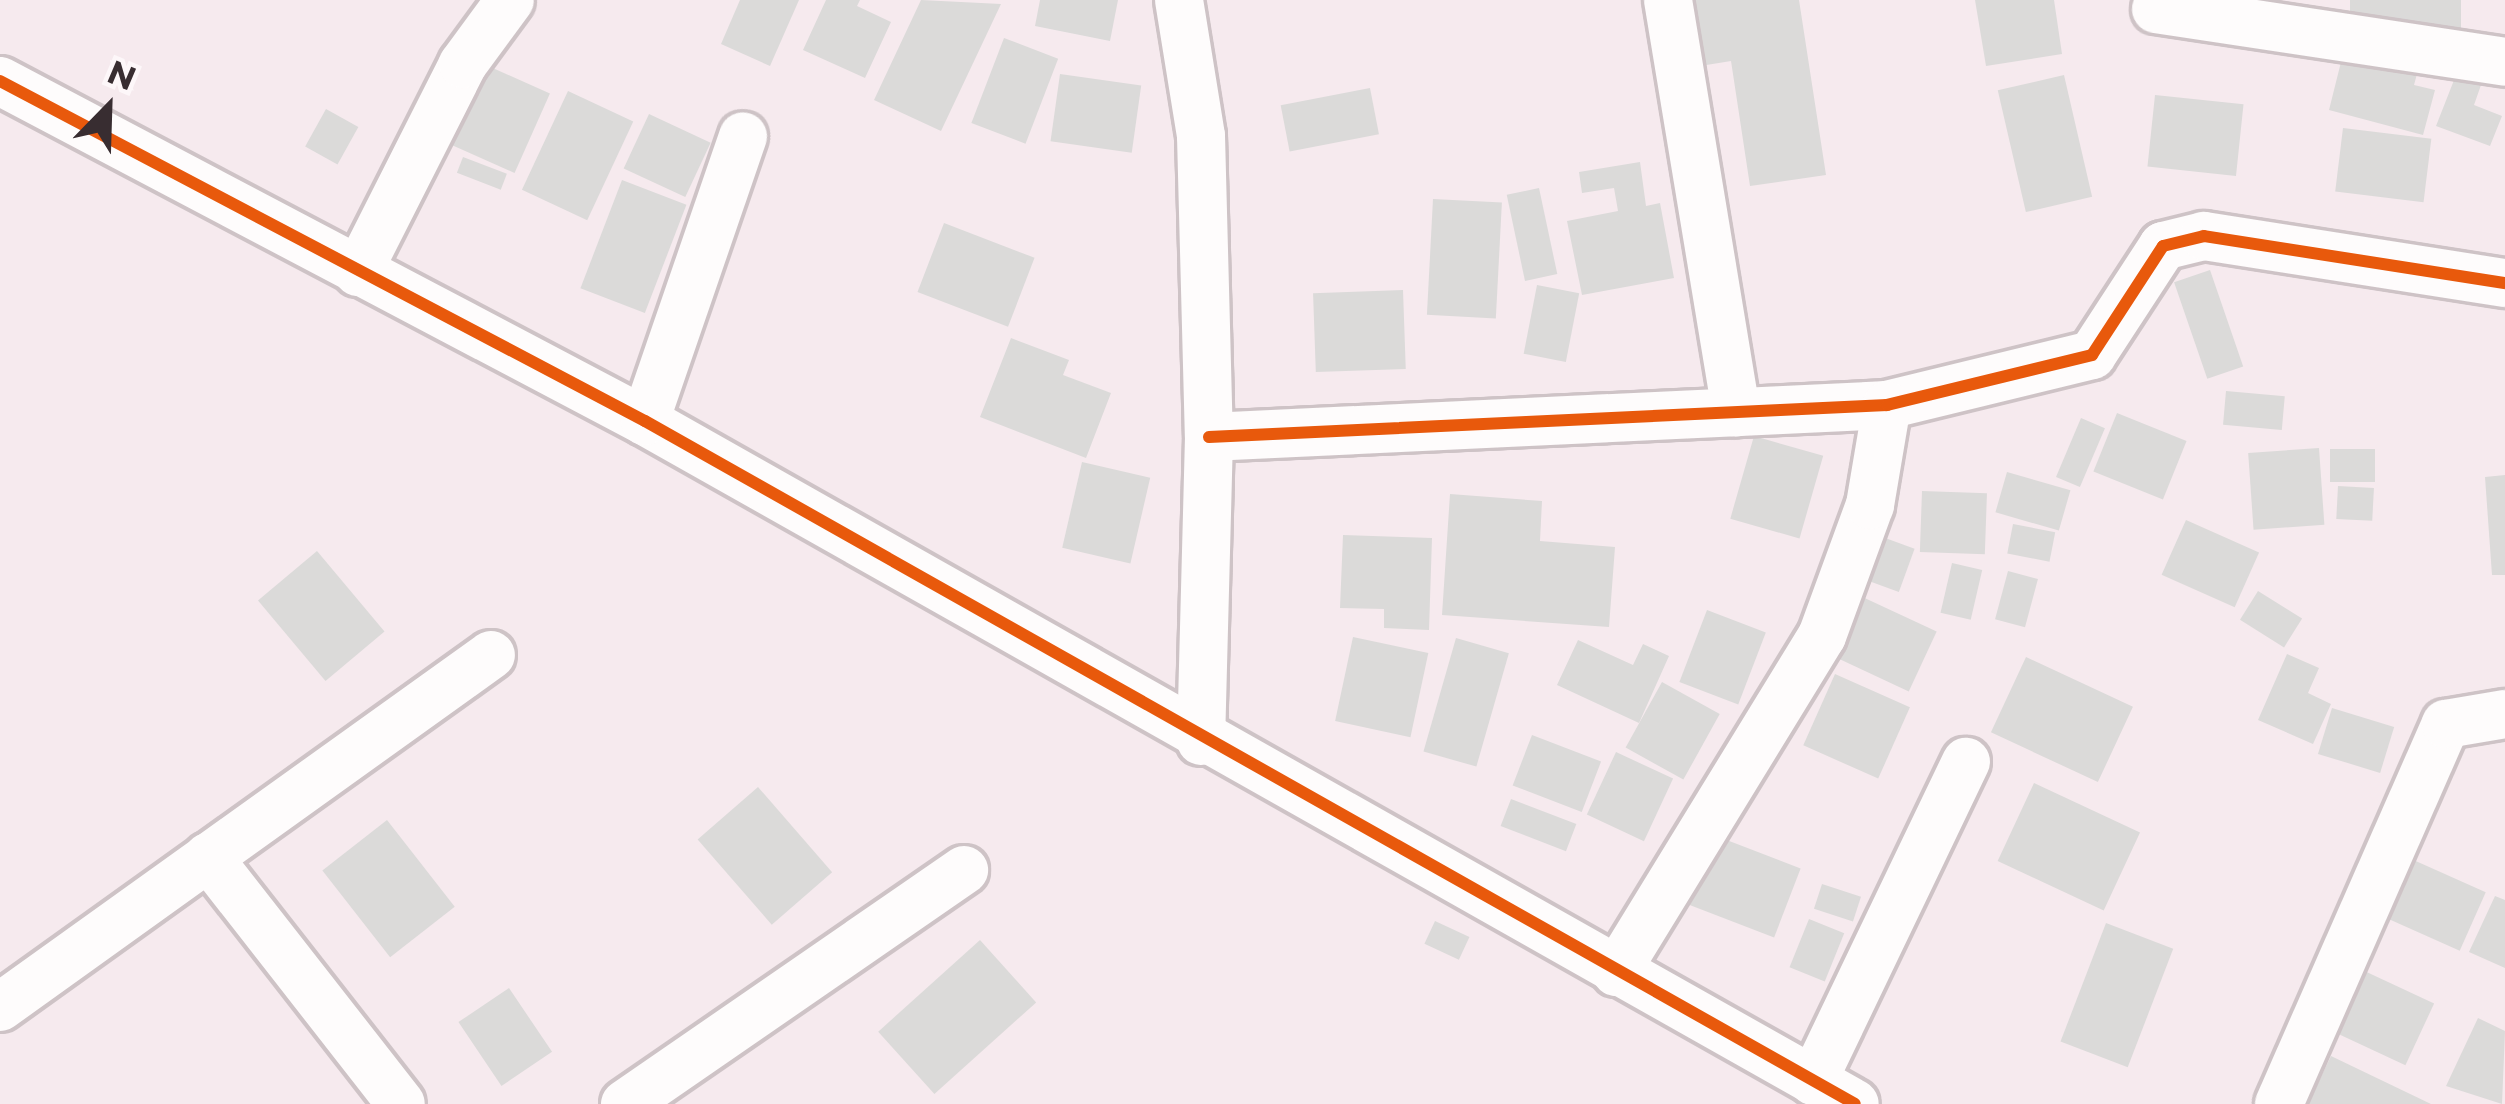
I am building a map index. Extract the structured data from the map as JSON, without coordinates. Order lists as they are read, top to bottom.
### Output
{
  "north": "top right"
}
